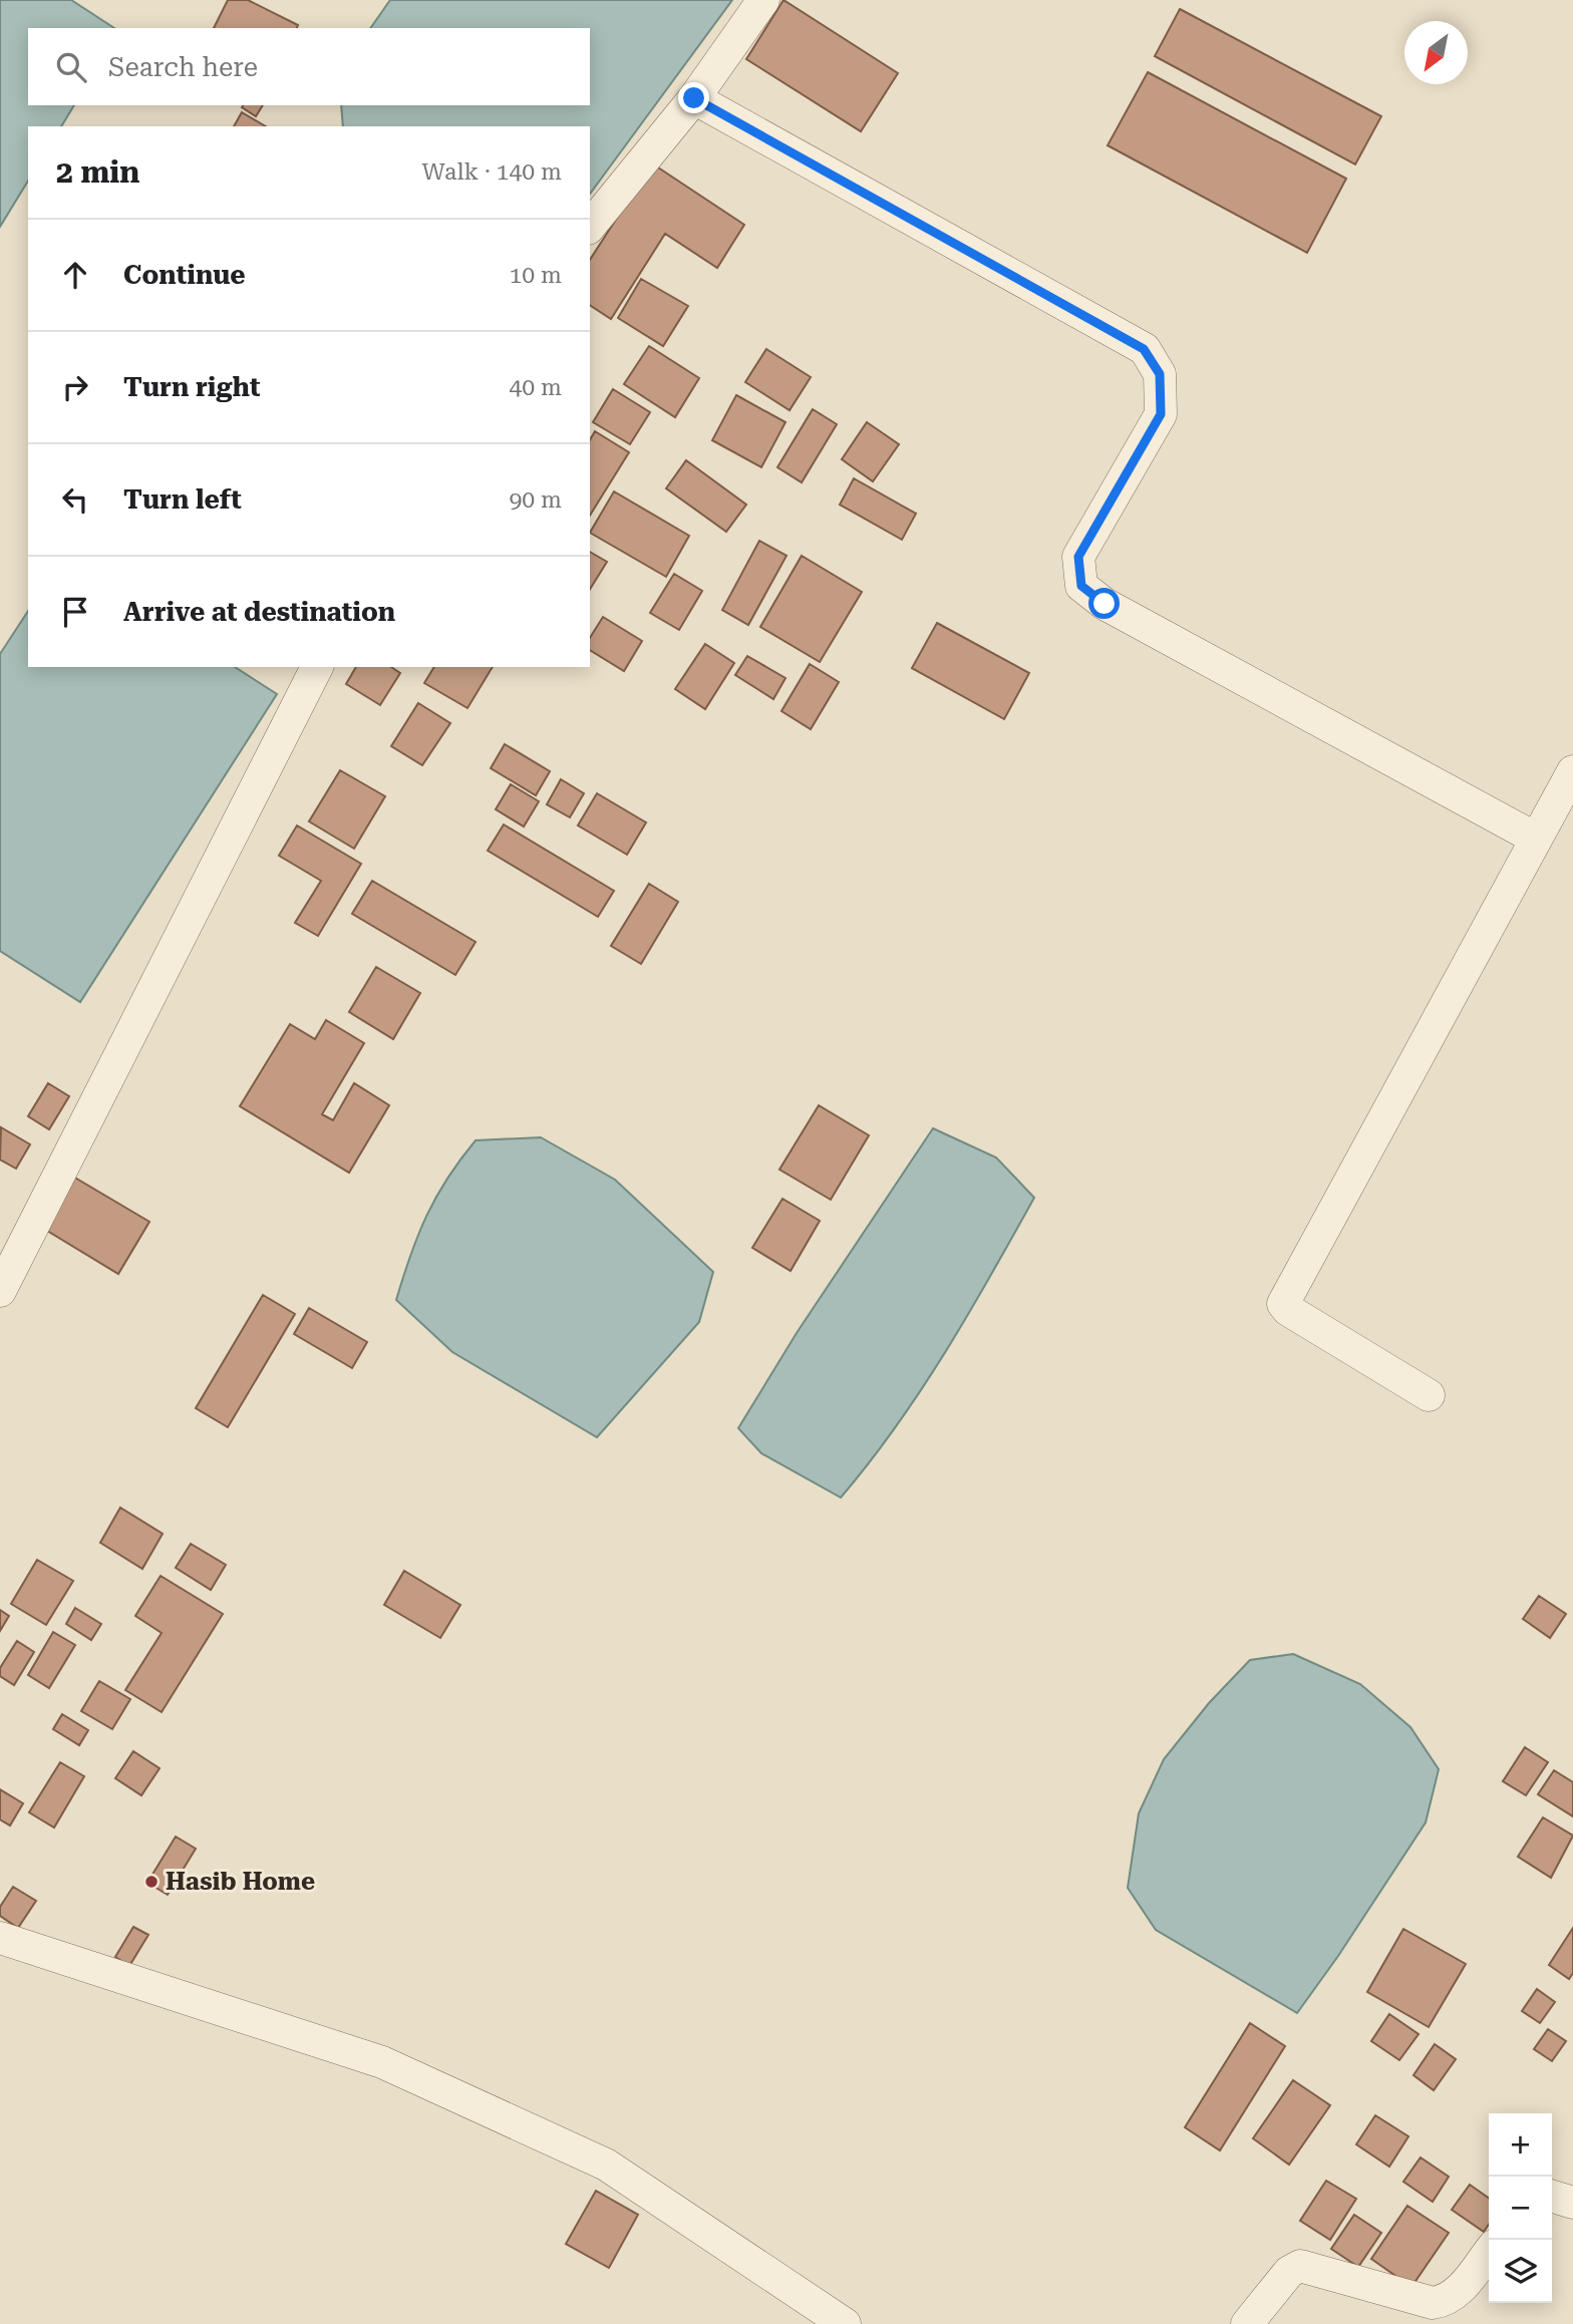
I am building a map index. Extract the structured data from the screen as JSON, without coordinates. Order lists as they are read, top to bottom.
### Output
{
  "places": ["Hasib Home"],
  "north": "bottom left",
  "page": {
    "search": "Search here",
    "heading": ["2 min", "Walk · 140 m"],
    "list": [
      ["Continue", "10 m"],
      ["Turn right", "40 m"],
      ["Turn left", "90 m"],
      "Arrive at destination"
    ],
    "map_buttons": ["+", "−"]
  }
}
